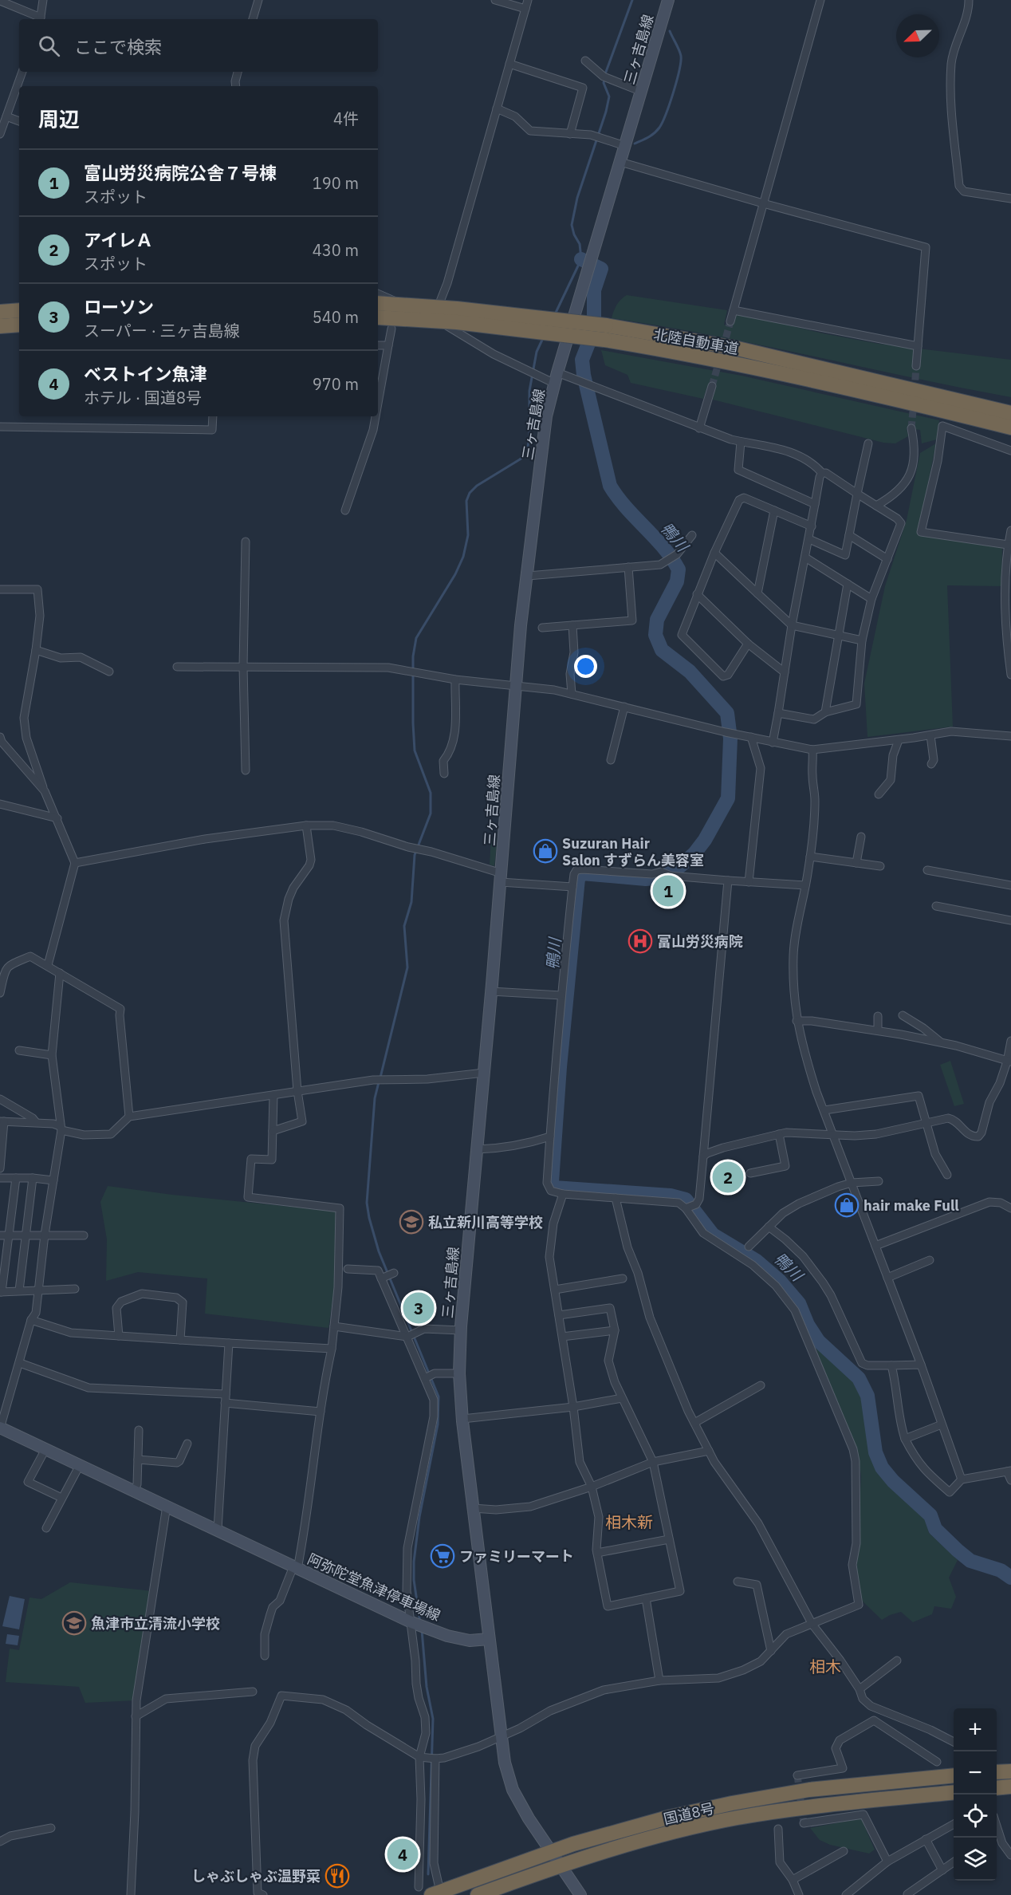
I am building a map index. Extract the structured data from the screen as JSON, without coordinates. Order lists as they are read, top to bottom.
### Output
{
  "streets": {
    "highway": ["北陸自動車道", "国道8号"],
    "main road": ["三ヶ吉島線", "阿弥陀堂魚津停車場線"]
  },
  "crossings": [
    ["三ヶ吉島線", "阿弥陀堂魚津停車場線"]
  ],
  "districts": ["相木新", "相木"],
  "water": ["鴨川"],
  "places": {
    "shop": ["Suzuran Hair Salon すずらん美容室", "hair make Full"],
    "hospital": ["富山労災病院"],
    "school or university": ["私立新川高等学校", "魚津市立清流小学校"],
    "supermarket": ["ファミリーマート"],
    "restaurant": ["しゃぶしゃぶ温野菜"]
  },
  "north": "bottom left",
  "page": {
    "search": "ここで検索",
    "heading": ["周辺", "4件"],
    "list": [
      {
        "mark": "1",
        "name": "富山労災病院公舎７号棟",
        "note": "スポット",
        "value": "190 m"
      },
      {
        "mark": "2",
        "name": "アイレＡ",
        "note": "スポット",
        "value": "430 m"
      },
      {
        "mark": "3",
        "name": "ローソン",
        "note": "スーパー · 三ヶ吉島線",
        "value": "540 m"
      },
      {
        "mark": "4",
        "name": "ベストイン魚津",
        "note": "ホテル · 国道8号",
        "value": "970 m"
      }
    ],
    "pins": [
      "1",
      "2",
      "3",
      "4"
    ],
    "map_buttons": ["+", "−"]
  }
}
